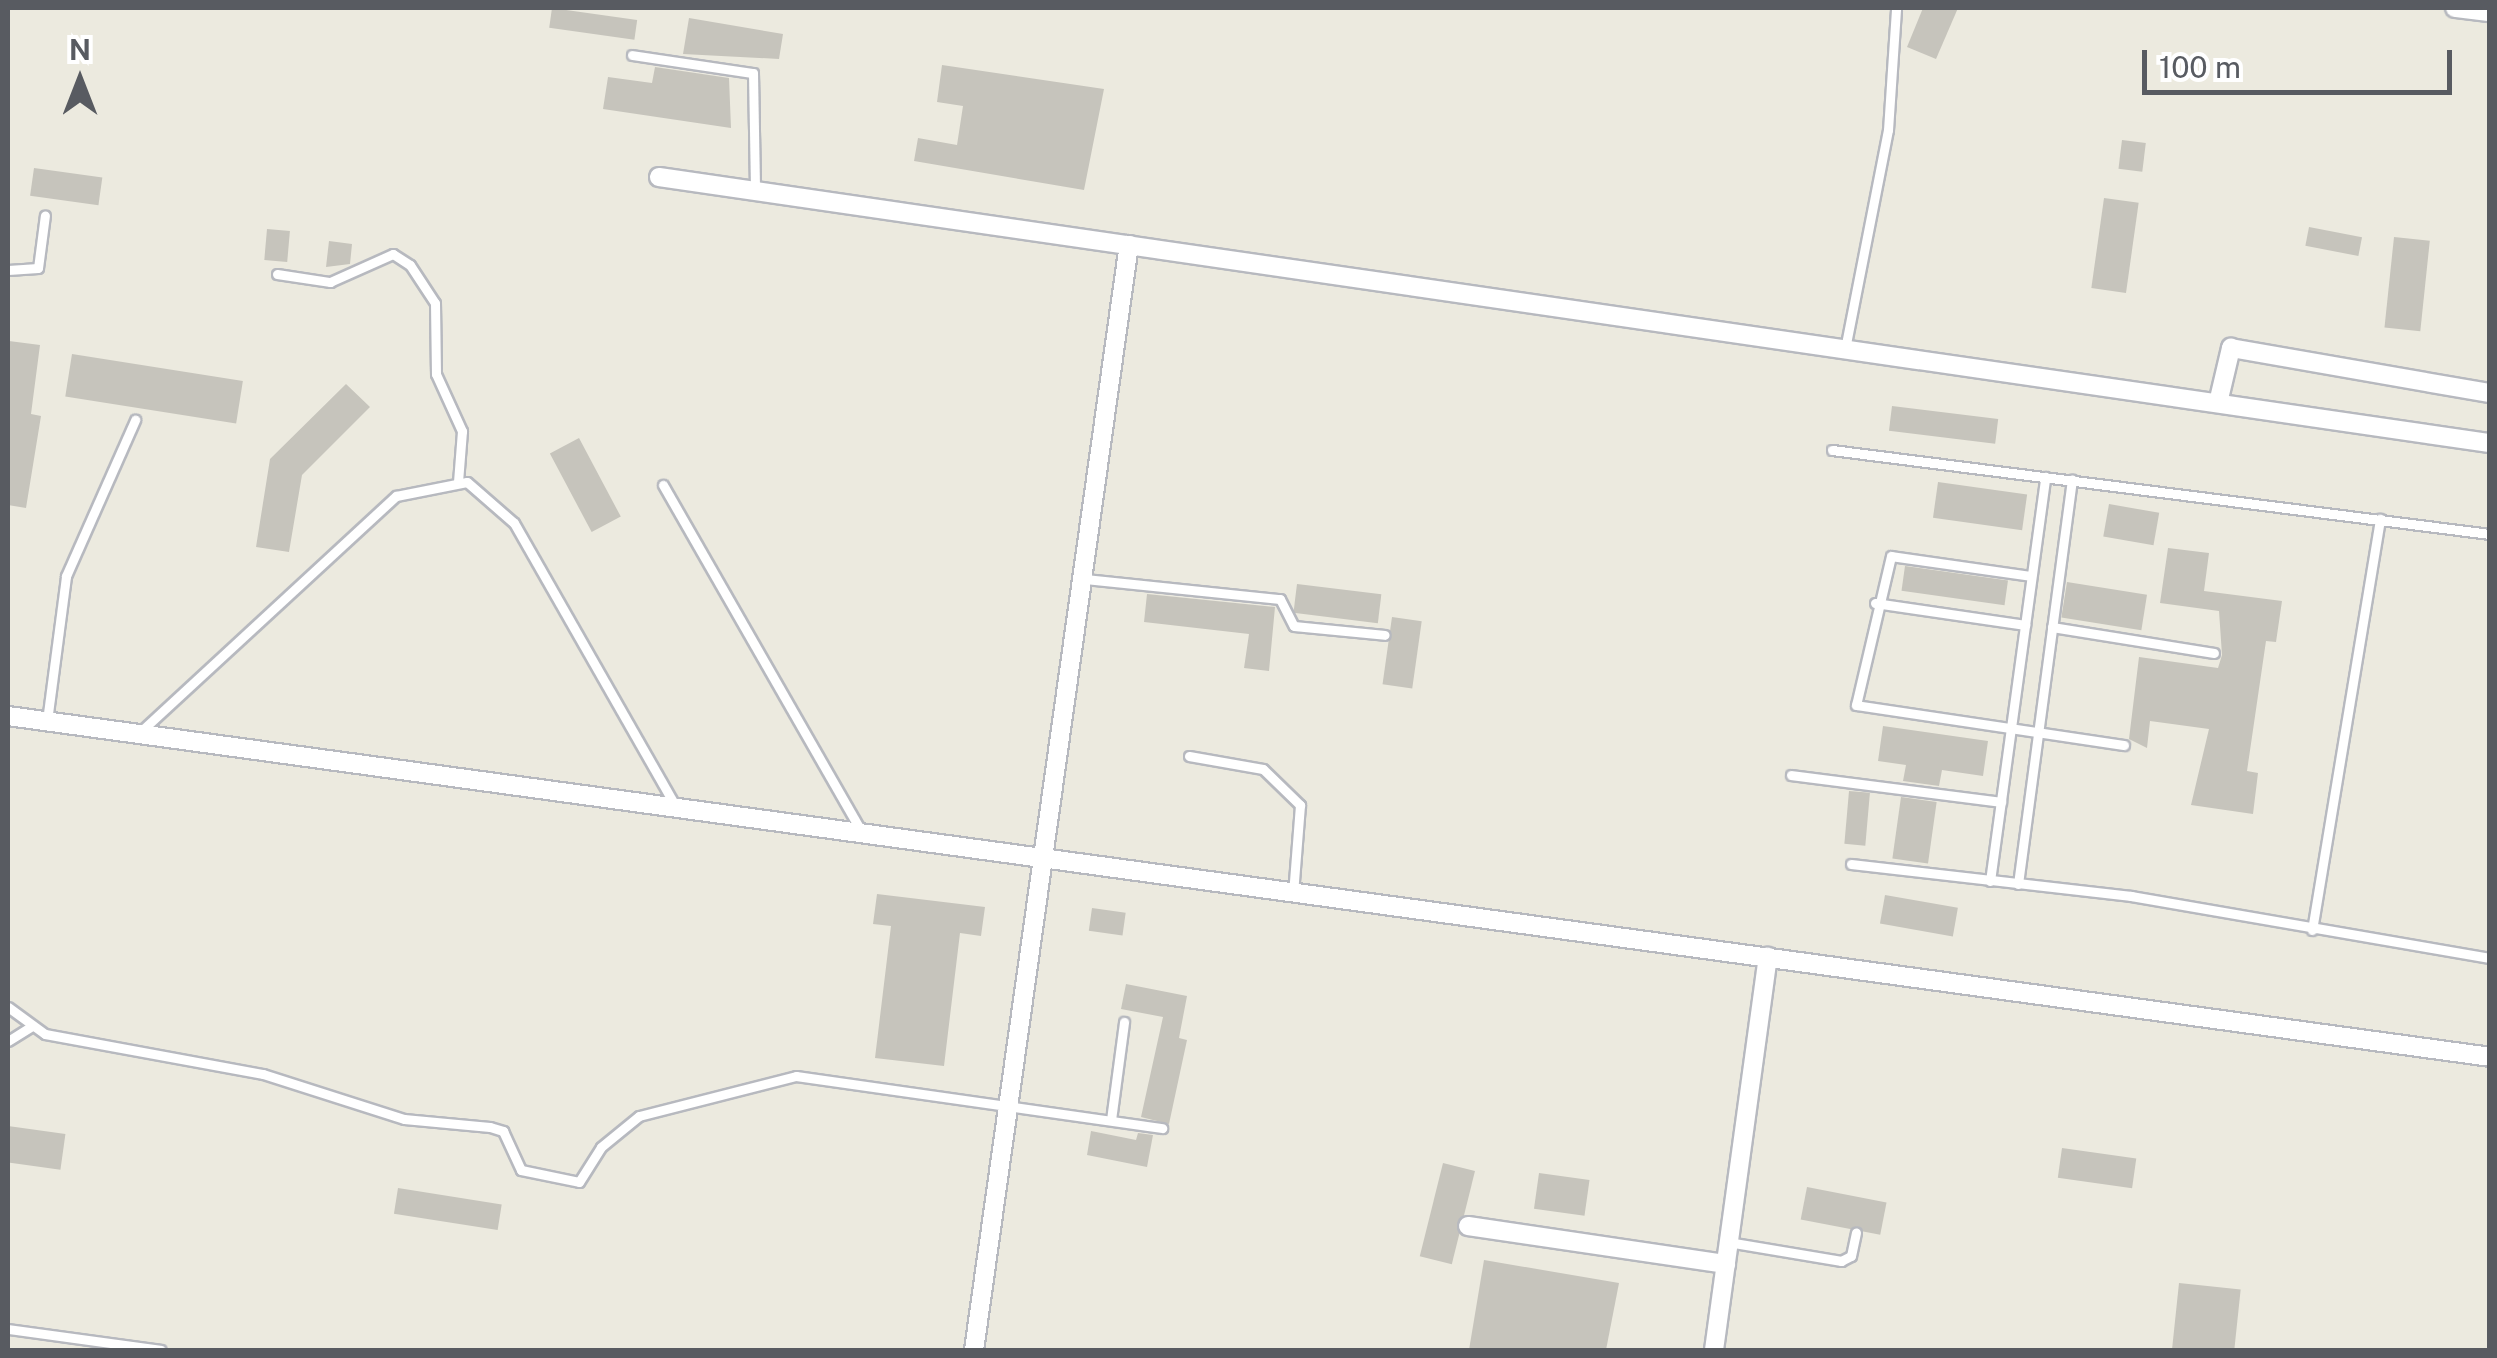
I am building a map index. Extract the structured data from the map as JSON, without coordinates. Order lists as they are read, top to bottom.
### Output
{
  "scale_bar": "100 m",
  "north": "top"
}
